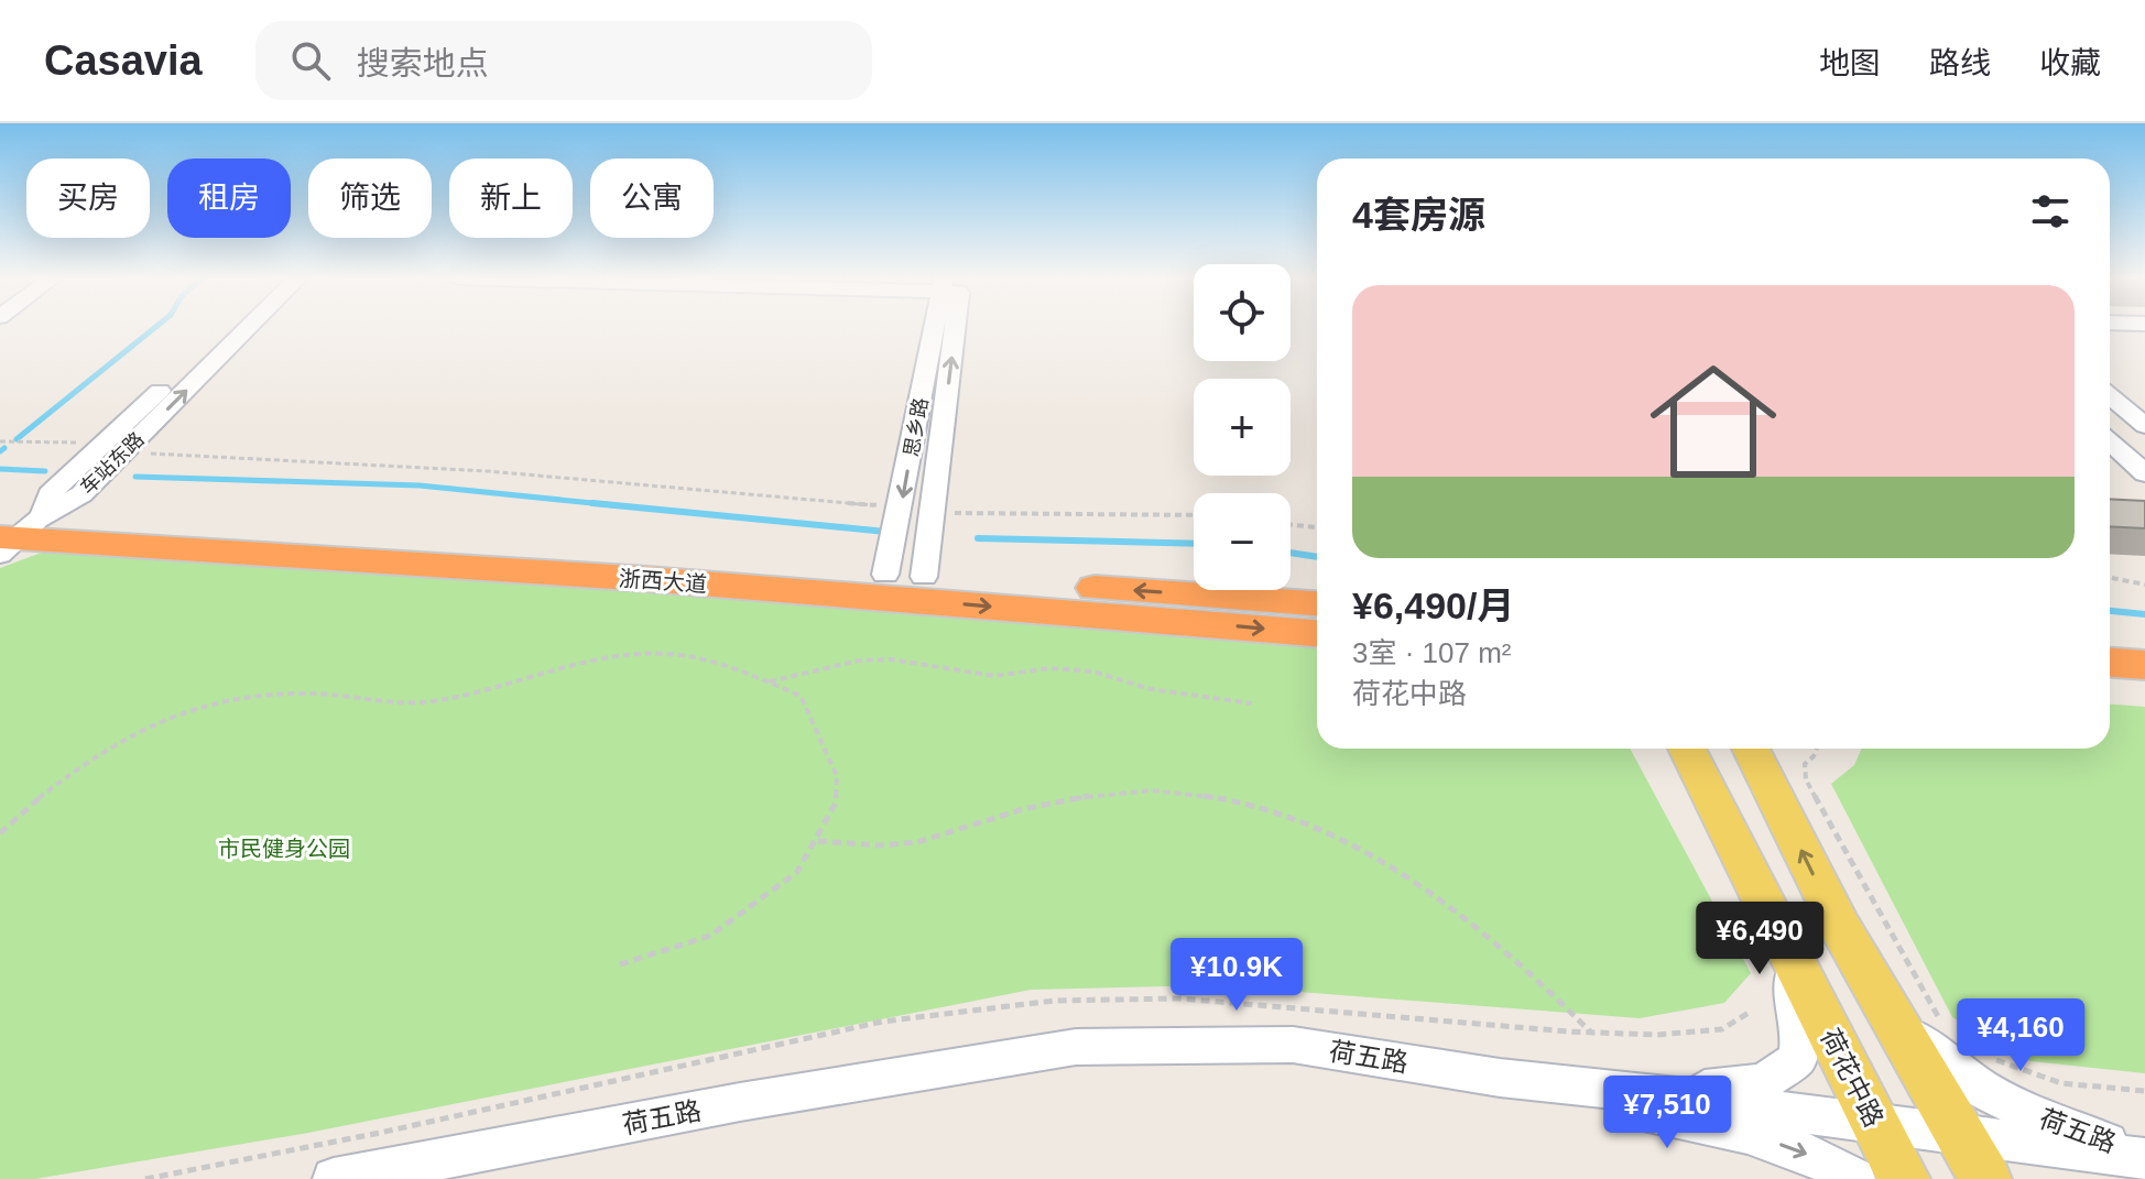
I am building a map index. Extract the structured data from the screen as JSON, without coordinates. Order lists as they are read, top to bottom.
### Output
{
  "streets": {
    "highway": ["浙西大道"],
    "main road": ["荷花中路"],
    "street": ["思乡路", "车站东路", "荷五路"]
  },
  "crossings": [
    ["思乡路", "浙西大道"],
    ["车站东路", "浙西大道"],
    ["荷五路", "荷花中路"]
  ],
  "parks": ["市民健身公园"],
  "page": {
    "header": "Casavia",
    "search": "搜索地点",
    "nav": ["地图", "路线", "收藏"],
    "chip": [
      "买房",
      "租房",
      "筛选",
      "新上",
      "公寓"
    ],
    "heading": "4套房源",
    "map_buttons": ["+", "−"],
    "list": [
      {
        "name": "¥6,490/月",
        "note": "3室 · 107 m² · 荷花中路"
      }
    ],
    "price": [
      "¥6,490",
      "¥10.9K",
      "¥4,160",
      "¥7,510"
    ]
  }
}
